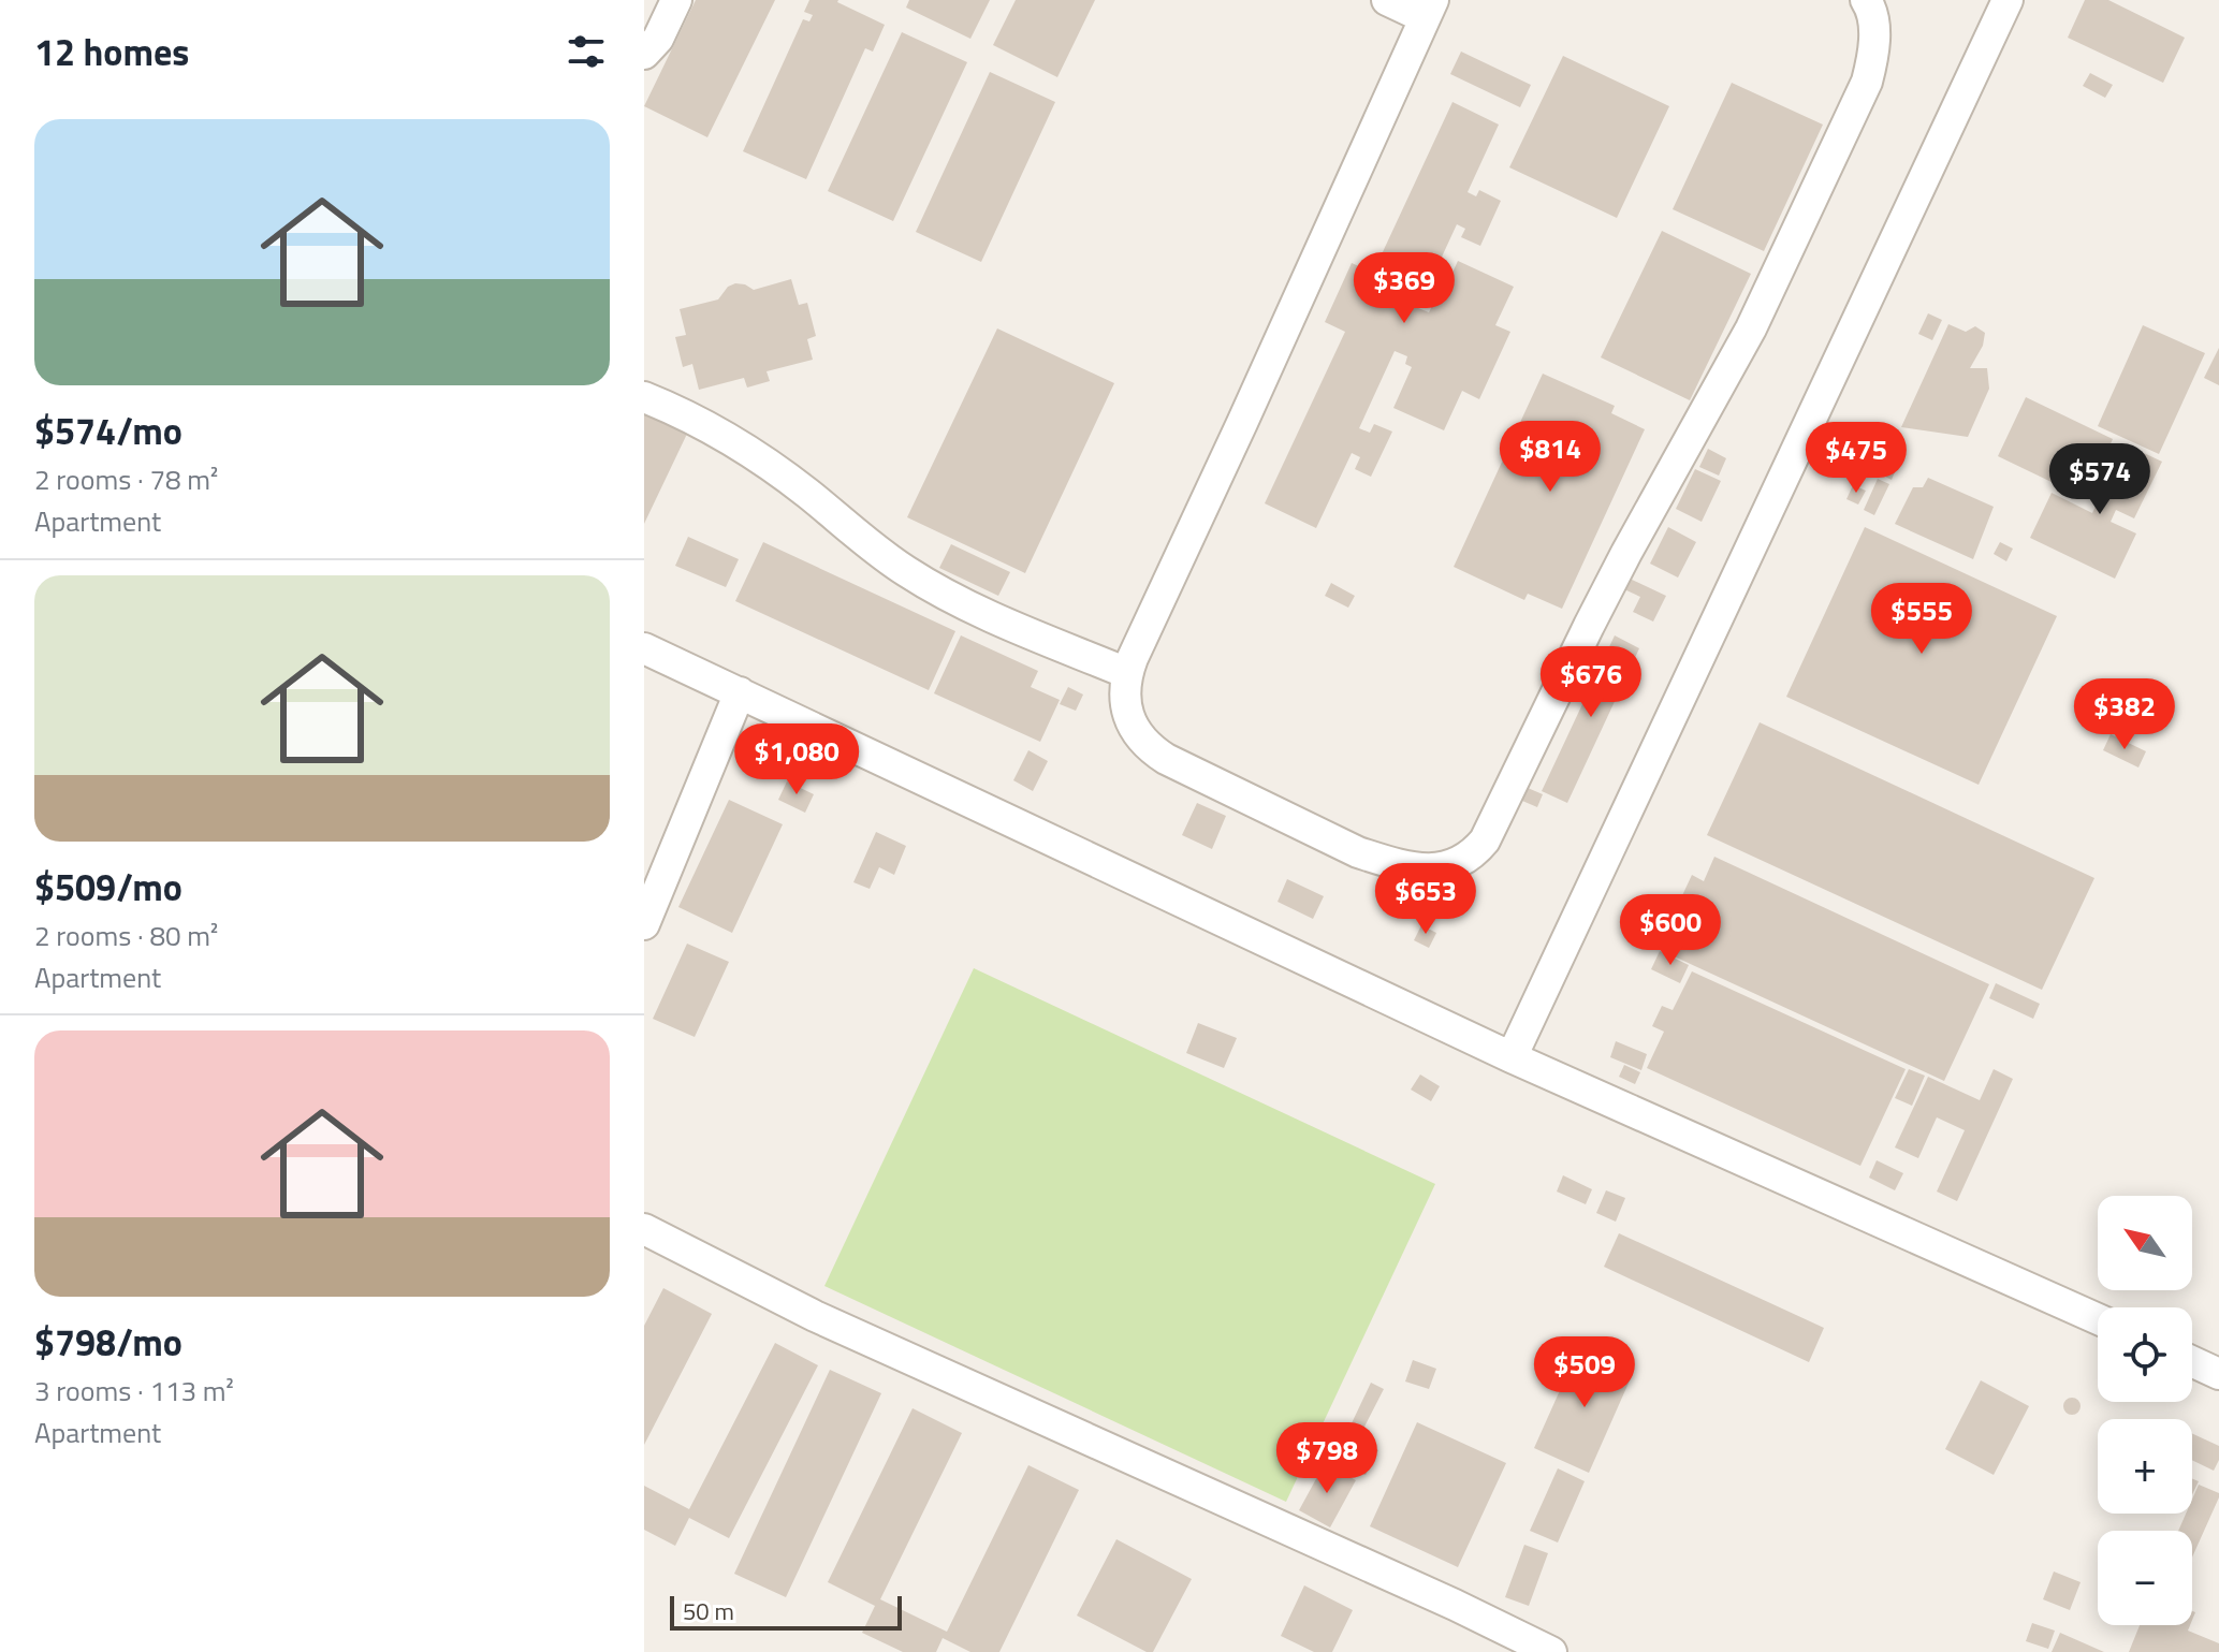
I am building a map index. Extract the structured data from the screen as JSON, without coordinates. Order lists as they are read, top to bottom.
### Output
{
  "scale_bar": "50 m",
  "north": "top left",
  "page": {
    "heading": "12 homes",
    "list": [
      {
        "name": "$574/mo",
        "note": "2 rooms · 78 m² · Apartment"
      },
      {
        "name": "$509/mo",
        "note": "2 rooms · 80 m² · Apartment"
      },
      {
        "name": "$798/mo",
        "note": "3 rooms · 113 m² · Apartment"
      }
    ],
    "price": [
      "$369",
      "$814",
      "$475",
      "$574",
      "$555",
      "$676",
      "$382",
      "$1,080",
      "$653",
      "$600",
      "$509",
      "$798"
    ],
    "map_buttons": ["+", "−"],
    "scale": "50 m"
  }
}
